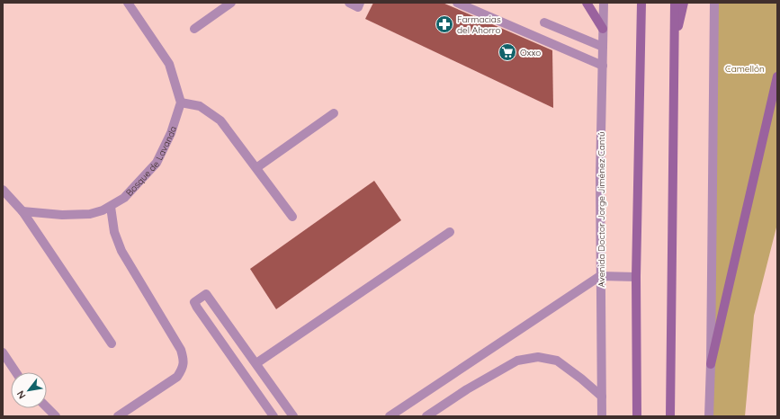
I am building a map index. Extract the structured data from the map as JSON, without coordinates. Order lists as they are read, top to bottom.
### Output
{
  "streets": {
    "street": ["Bosque de Lavanda", "Avenida Doctor Jorge Jiménez Cantú"]
  },
  "parks": ["Camellón"],
  "places": {
    "pharmacy": ["Farmacias del Ahorro"],
    "supermarket": ["Oxxo"]
  },
  "north": "bottom left"
}
